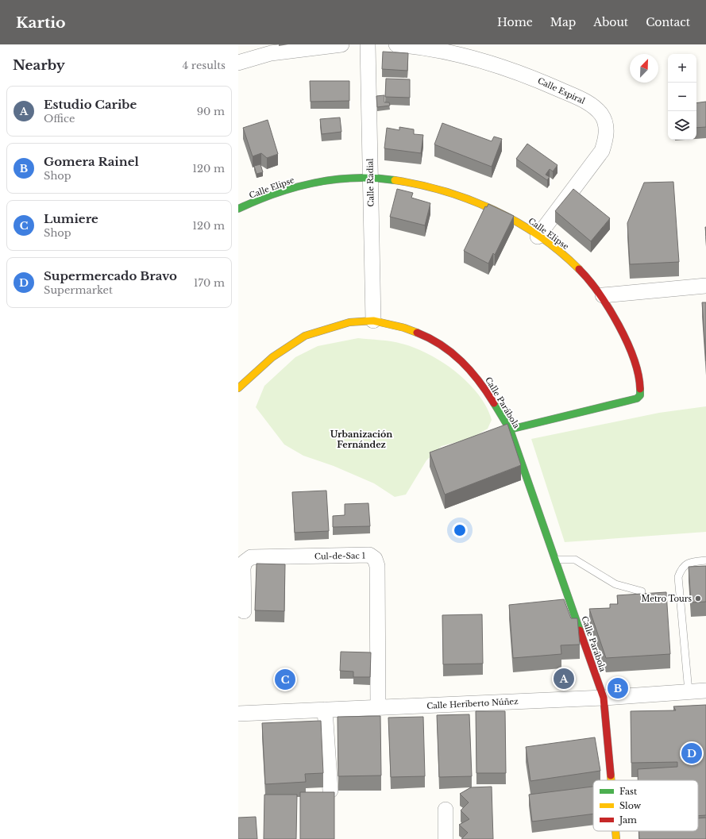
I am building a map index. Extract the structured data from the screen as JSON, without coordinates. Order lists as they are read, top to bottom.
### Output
{
  "streets": {
    "street": [
      "Calle Espiral",
      "Calle Radial",
      "Calle Elipse",
      "Calle Parábola",
      "Cul-de-Sac 1",
      "Calle Heriberto Núñez"
    ]
  },
  "crossings": [
    ["Calle Espiral", "Calle Elipse"],
    ["Calle Radial", "Calle Elipse"],
    ["Calle Radial", "Calle Parábola"],
    ["Calle Elipse", "Calle Parábola"],
    ["Calle Parábola", "Calle Heriberto Núñez"],
    ["Cul-de-Sac 1", "Calle Heriberto Núñez"]
  ],
  "districts": ["Urbanización Fernández"],
  "places": ["Metro Tours"],
  "legend": ["Fast", "Slow", "Jam"],
  "north": "top right",
  "page": {
    "header": "Kartio",
    "nav": [
      "Home",
      "Map",
      "About",
      "Contact"
    ],
    "heading": ["Nearby", "4 results"],
    "map_buttons": ["+", "−"],
    "list": [
      {
        "mark": "A",
        "name": "Estudio Caribe",
        "note": "Office",
        "value": "90 m"
      },
      {
        "mark": "B",
        "name": "Gomera Rainel",
        "note": "Shop",
        "value": "120 m"
      },
      {
        "mark": "C",
        "name": "Lumiere",
        "note": "Shop",
        "value": "120 m"
      },
      {
        "mark": "D",
        "name": "Supermercado Bravo",
        "note": "Supermarket",
        "value": "170 m"
      }
    ],
    "pins": [
      "A",
      "C",
      "B",
      "D"
    ]
  }
}
